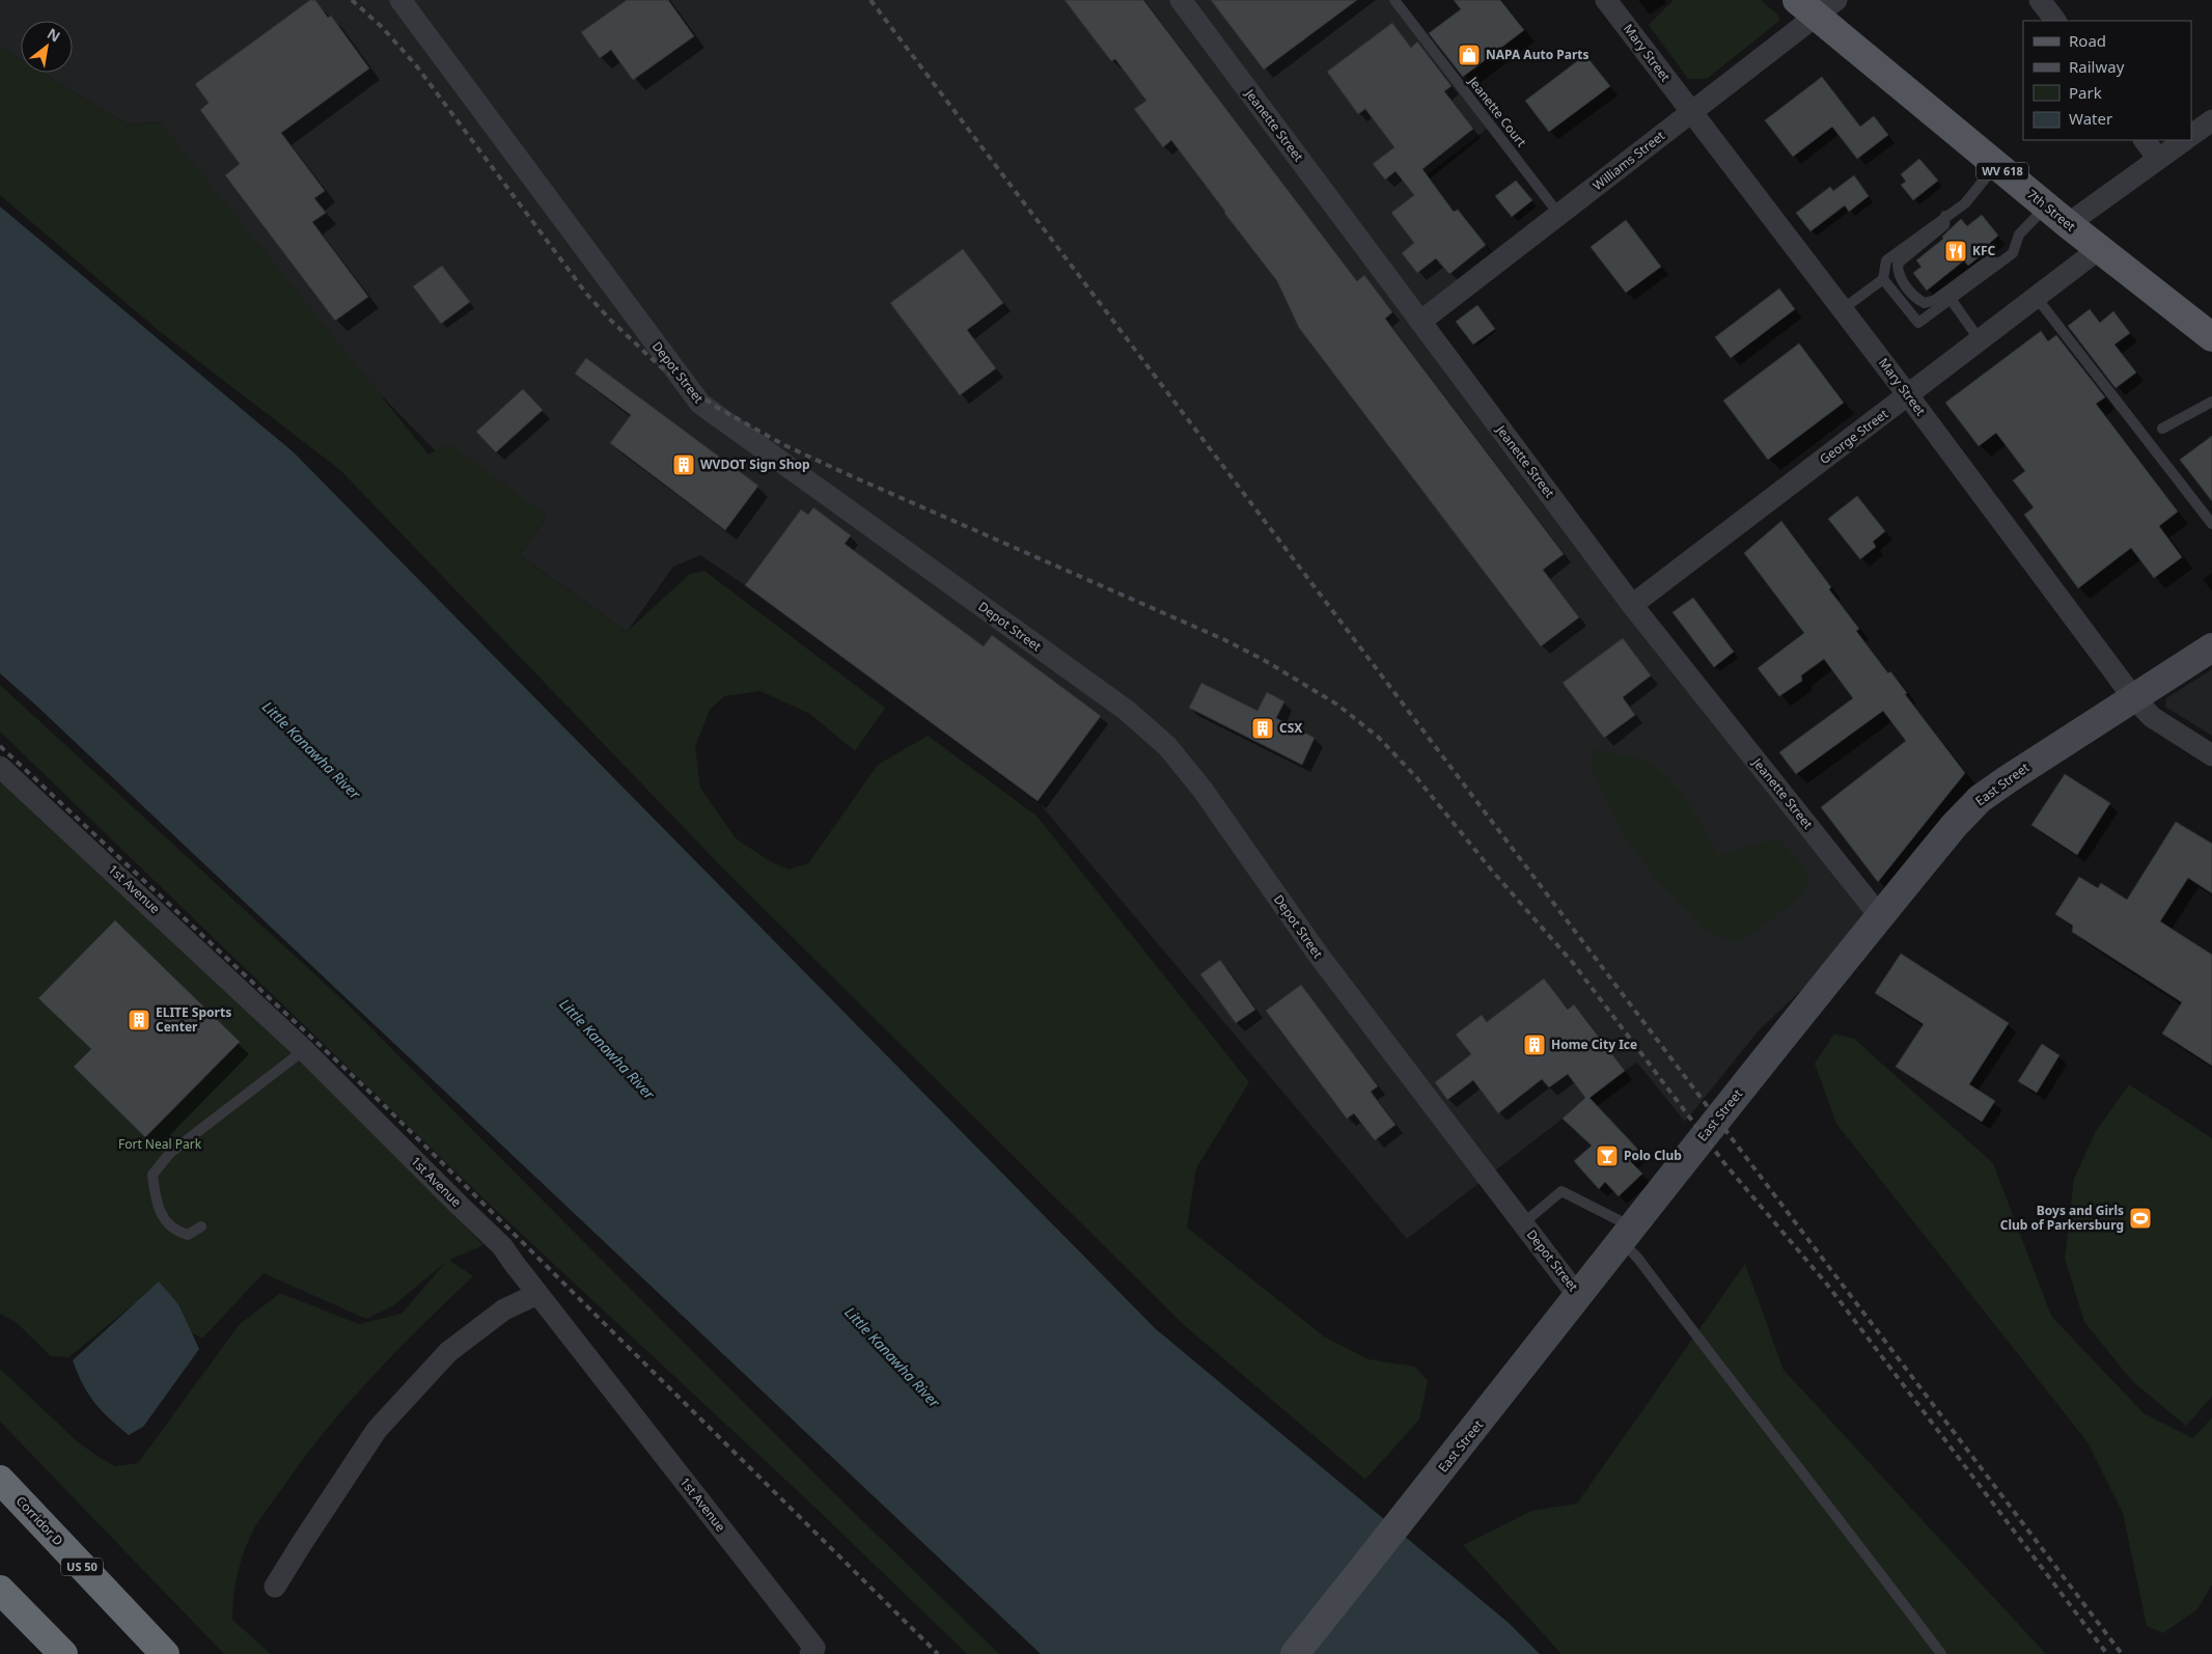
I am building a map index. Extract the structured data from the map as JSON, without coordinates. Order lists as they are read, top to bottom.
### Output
{
  "streets": {
    "highway": ["Corridor D", "US 50"],
    "main road": ["WV 618", "7th Street", "East Street"],
    "street": [
      "Mary Street",
      "Jeanette Street",
      "Williams Street",
      "Depot Street",
      "George Street",
      "1st Avenue"
    ],
    "lane": ["Jeanette Court"]
  },
  "crossings": [
    ["Mary Street", "Williams Street"],
    ["Mary Street", "George Street"],
    ["Mary Street", "East Street"],
    ["Jeanette Court", "Williams Street"],
    ["Jeanette Street", "Williams Street"],
    ["Jeanette Street", "George Street"],
    ["Jeanette Street", "East Street"],
    ["Williams Street", "7th Street"],
    ["7th Street", "George Street"],
    ["Depot Street", "East Street"]
  ],
  "water": ["Little Kanawha River"],
  "parks": ["Fort Neal Park"],
  "places": {
    "shop": ["NAPA Auto Parts"],
    "restaurant": ["KFC"],
    "building": [
      "WVDOT Sign Shop",
      "CSX",
      "ELITE Sports Center",
      "Home City Ice"
    ],
    "bar": ["Polo Club"],
    "sports": ["Boys and Girls Club of Parkersburg"]
  },
  "legend": [
    "Road",
    "Railway",
    "Park",
    "Water"
  ],
  "north": "top right"
}
